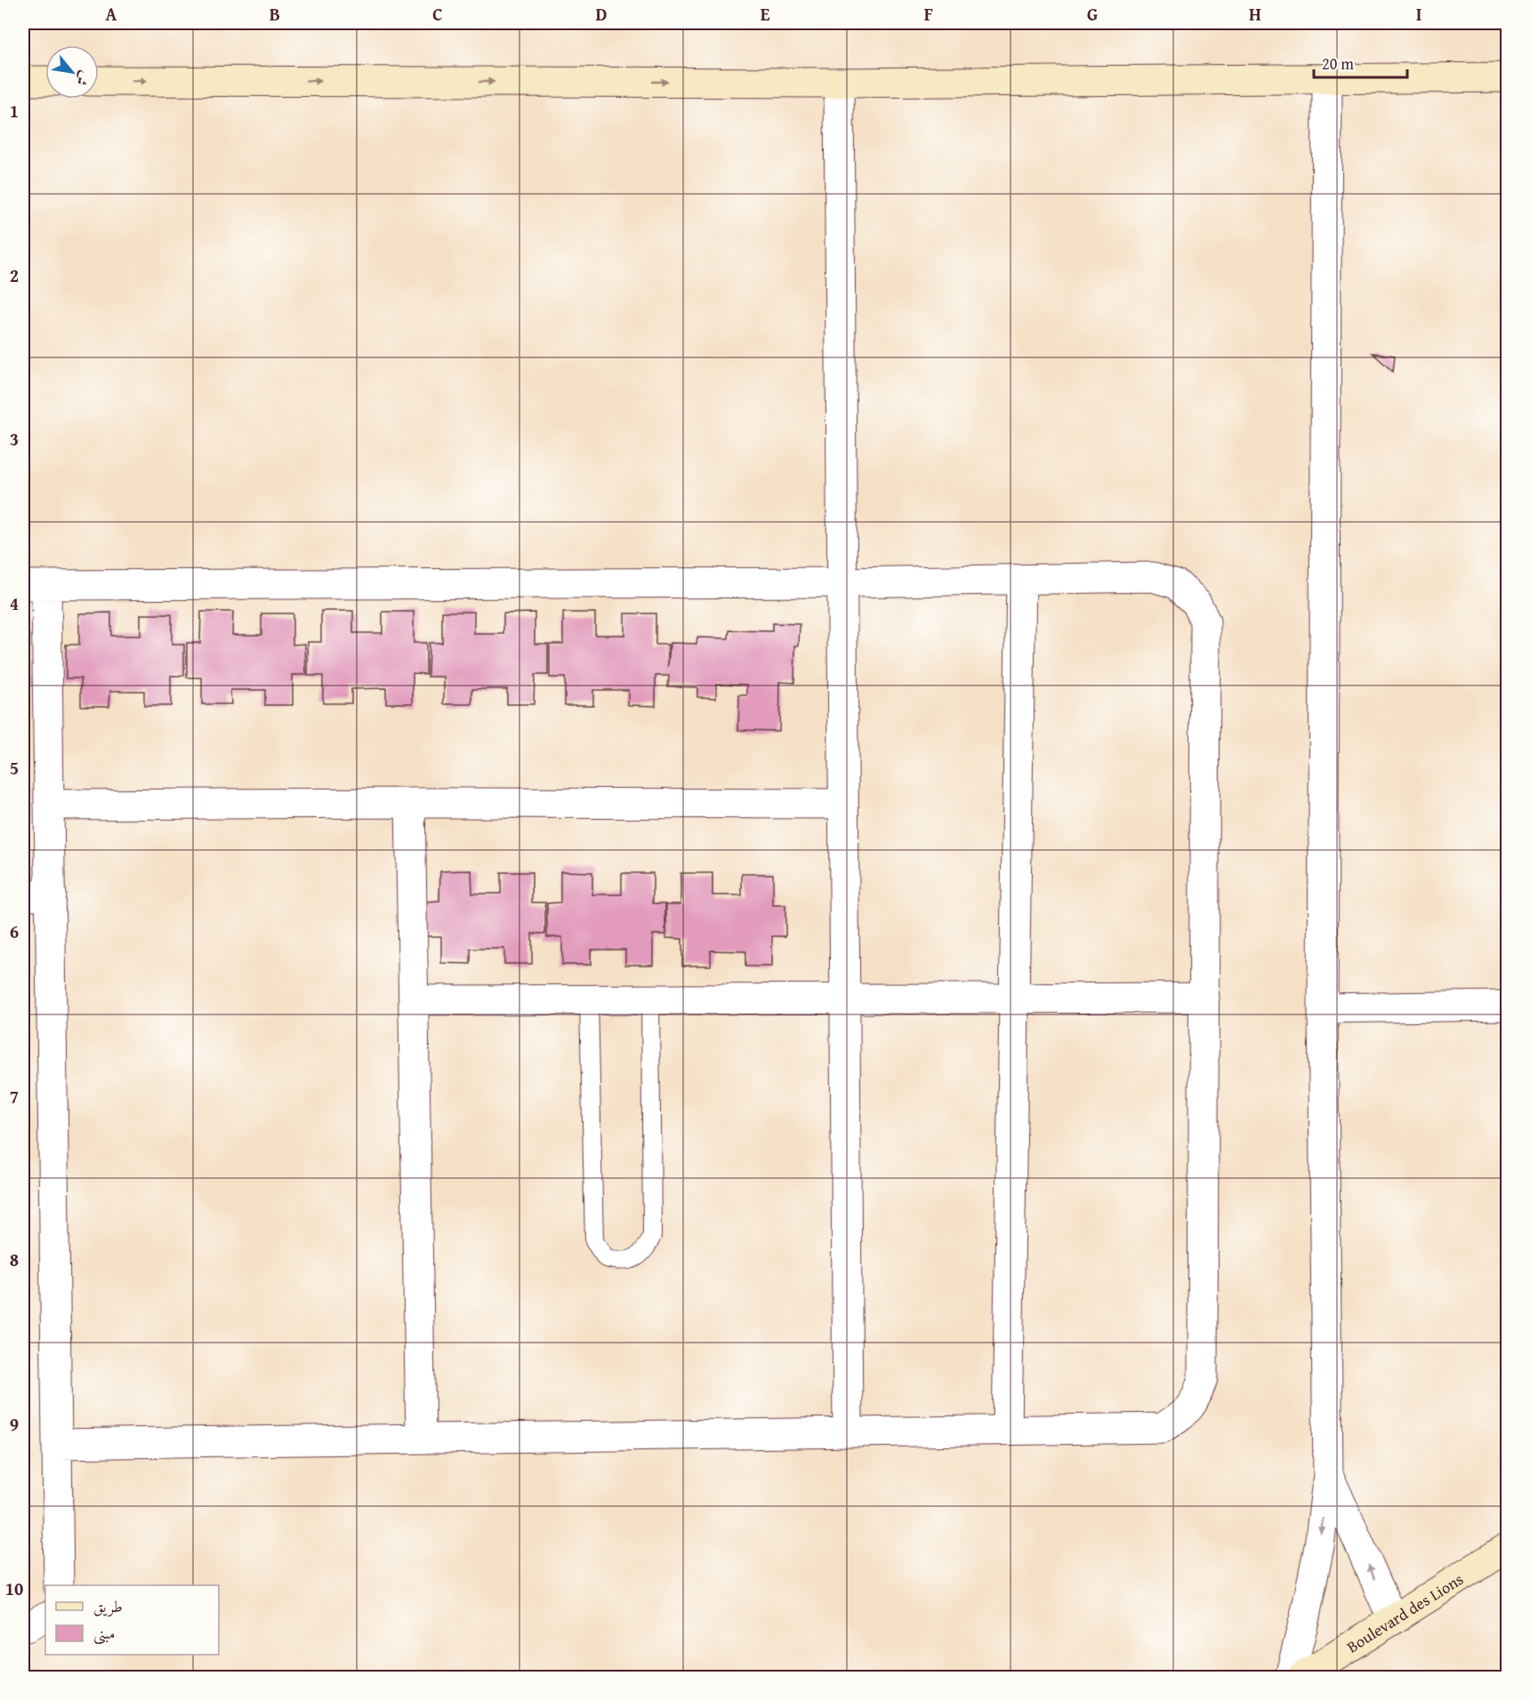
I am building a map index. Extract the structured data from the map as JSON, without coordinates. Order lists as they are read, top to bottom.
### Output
{
  "streets": {
    "main road": ["Boulevard des Lions"]
  },
  "legend": ["طريق", "مبنى"],
  "scale_bar": "20 m",
  "north": "bottom right",
  "grid": {
    "columns": [
      "A",
      "B",
      "C",
      "D",
      "E",
      "F",
      "G",
      "H",
      "I"
    ],
    "rows": [
      "1",
      "2",
      "3",
      "4",
      "5",
      "6",
      "7",
      "8",
      "9",
      "10"
    ]
  }
}
